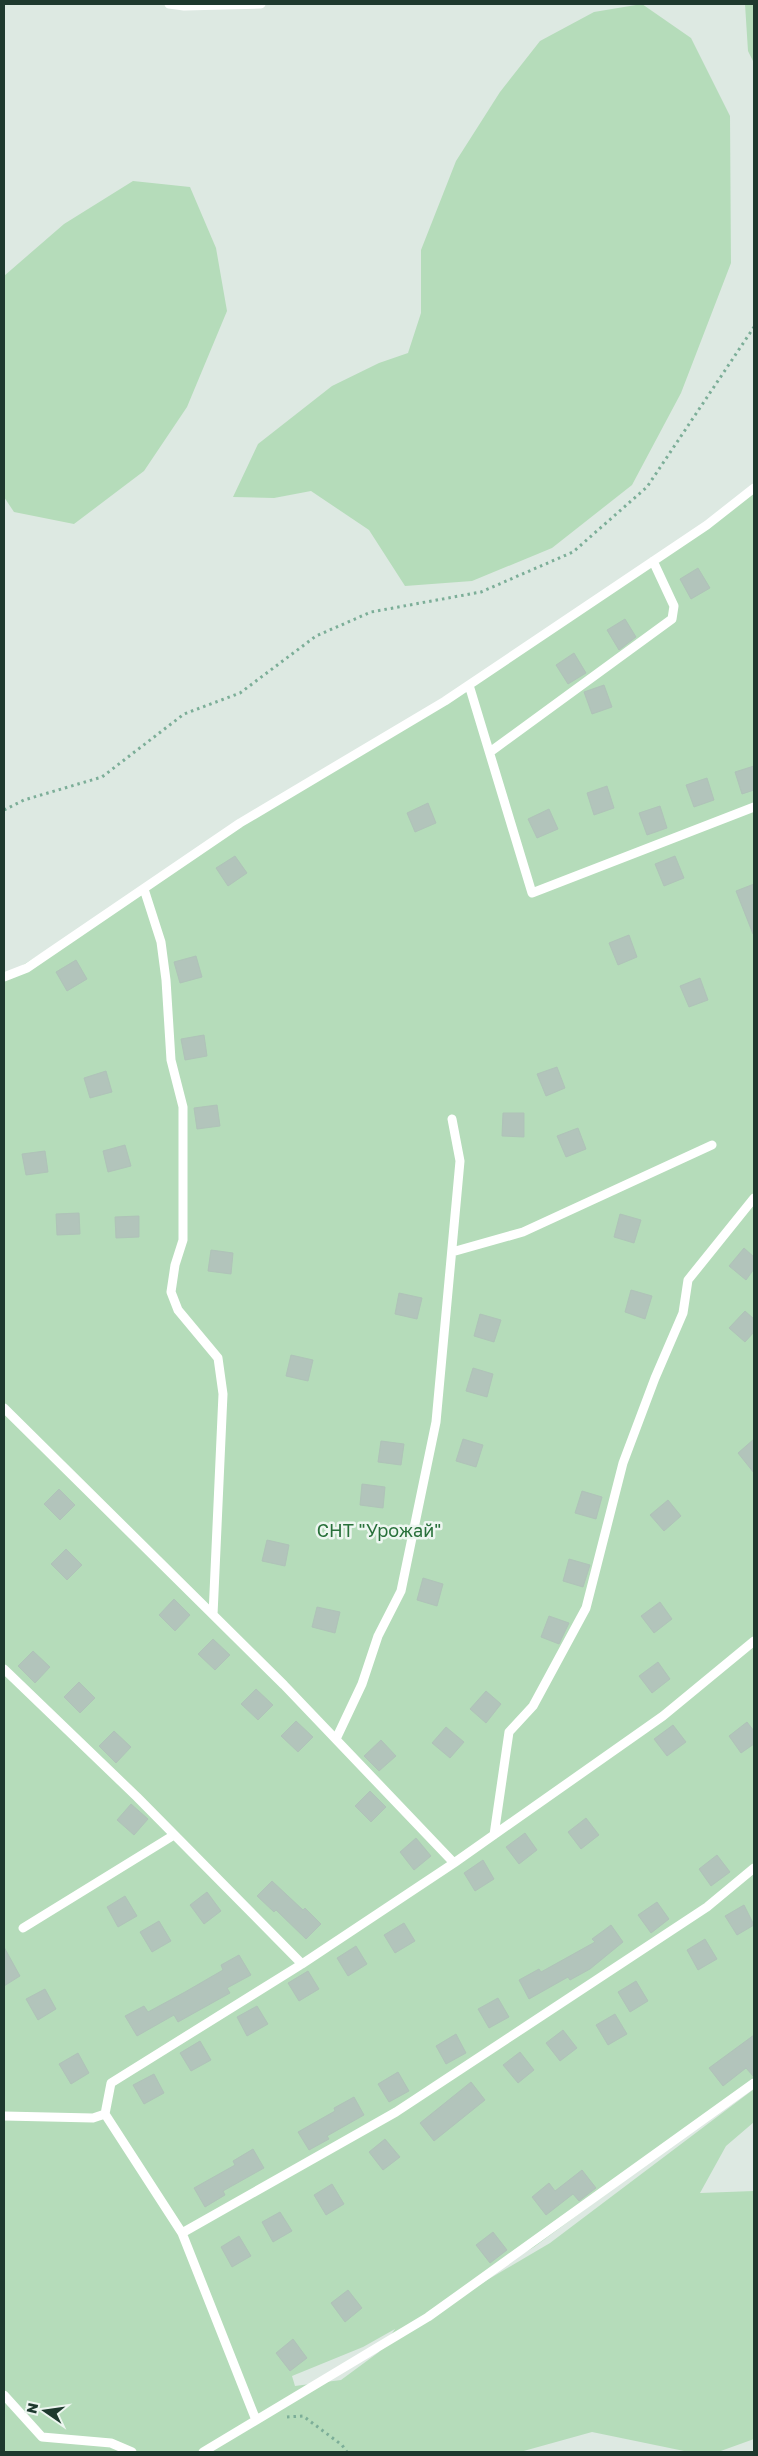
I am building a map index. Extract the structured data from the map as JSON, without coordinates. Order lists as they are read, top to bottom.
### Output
{
  "parks": ["СНТ \"Урожай\""],
  "north": "left"
}
